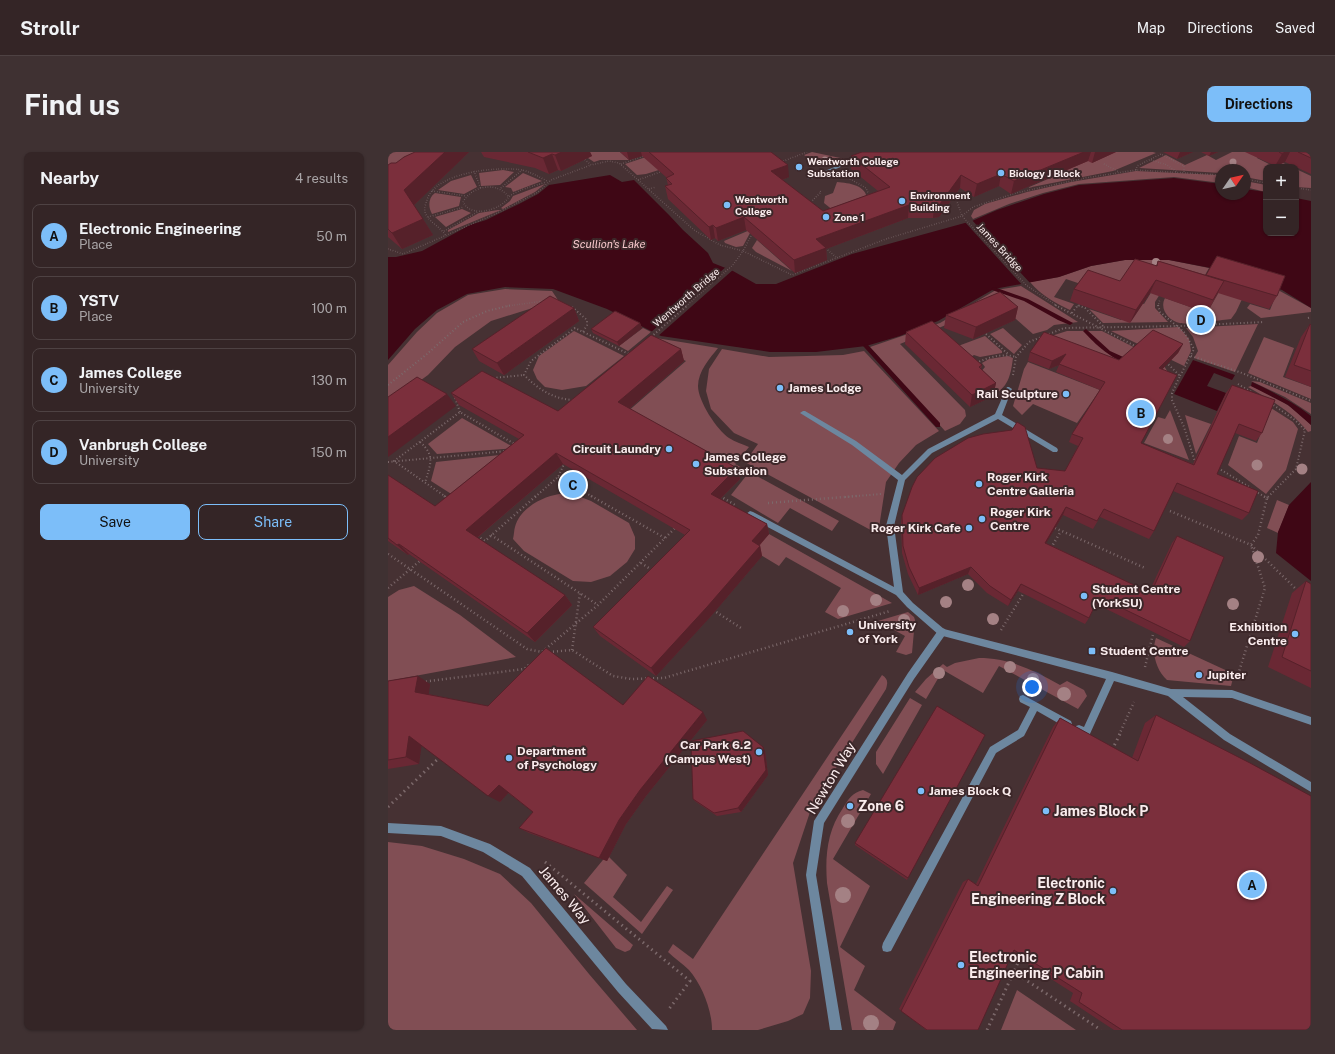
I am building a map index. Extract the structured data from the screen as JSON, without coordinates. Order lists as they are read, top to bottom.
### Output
{
  "streets": {
    "street": ["Newton Way", "James Way"],
    "path": ["James Bridge", "Wentworth Bridge"]
  },
  "water": ["Scullion's Lake"],
  "places": {
    "other": [
      "Wentworth College Substation",
      "Biology J Block",
      "Environment Building",
      "Wentworth College",
      "Zone 1",
      "James Lodge",
      "Rail Sculpture",
      "Circuit Laundry",
      "James College Substation",
      "Roger Kirk Centre Galleria",
      "Roger Kirk Centre",
      "Roger Kirk Cafe",
      "Student Centre (YorkSU)",
      "University of York",
      "Exhibition Centre",
      "Jupiter",
      "Car Park 6.2 (Campus West)",
      "Department of Psychology",
      "James Block Q",
      "Zone 6",
      "James Block P",
      "Electronic Engineering Z Block",
      "Electronic Engineering P Cabin"
    ],
    "transit": ["Student Centre"]
  },
  "north": "top right",
  "page": {
    "header": "Strollr",
    "nav": ["Map", "Directions", "Saved"],
    "buttons": [
      "Directions",
      ["Save", "Share"]
    ],
    "title": "Find us",
    "heading": ["Nearby", "4 results"],
    "map_buttons": ["+", "−"],
    "list": [
      {
        "mark": "A",
        "name": "Electronic Engineering",
        "note": "Place",
        "value": "50 m"
      },
      {
        "mark": "B",
        "name": "YSTV",
        "note": "Place",
        "value": "100 m"
      },
      {
        "mark": "C",
        "name": "James College",
        "note": "University",
        "value": "130 m"
      },
      {
        "mark": "D",
        "name": "Vanbrugh College",
        "note": "University",
        "value": "150 m"
      }
    ],
    "pins": [
      "D",
      "B",
      "C",
      "A"
    ]
  }
}
